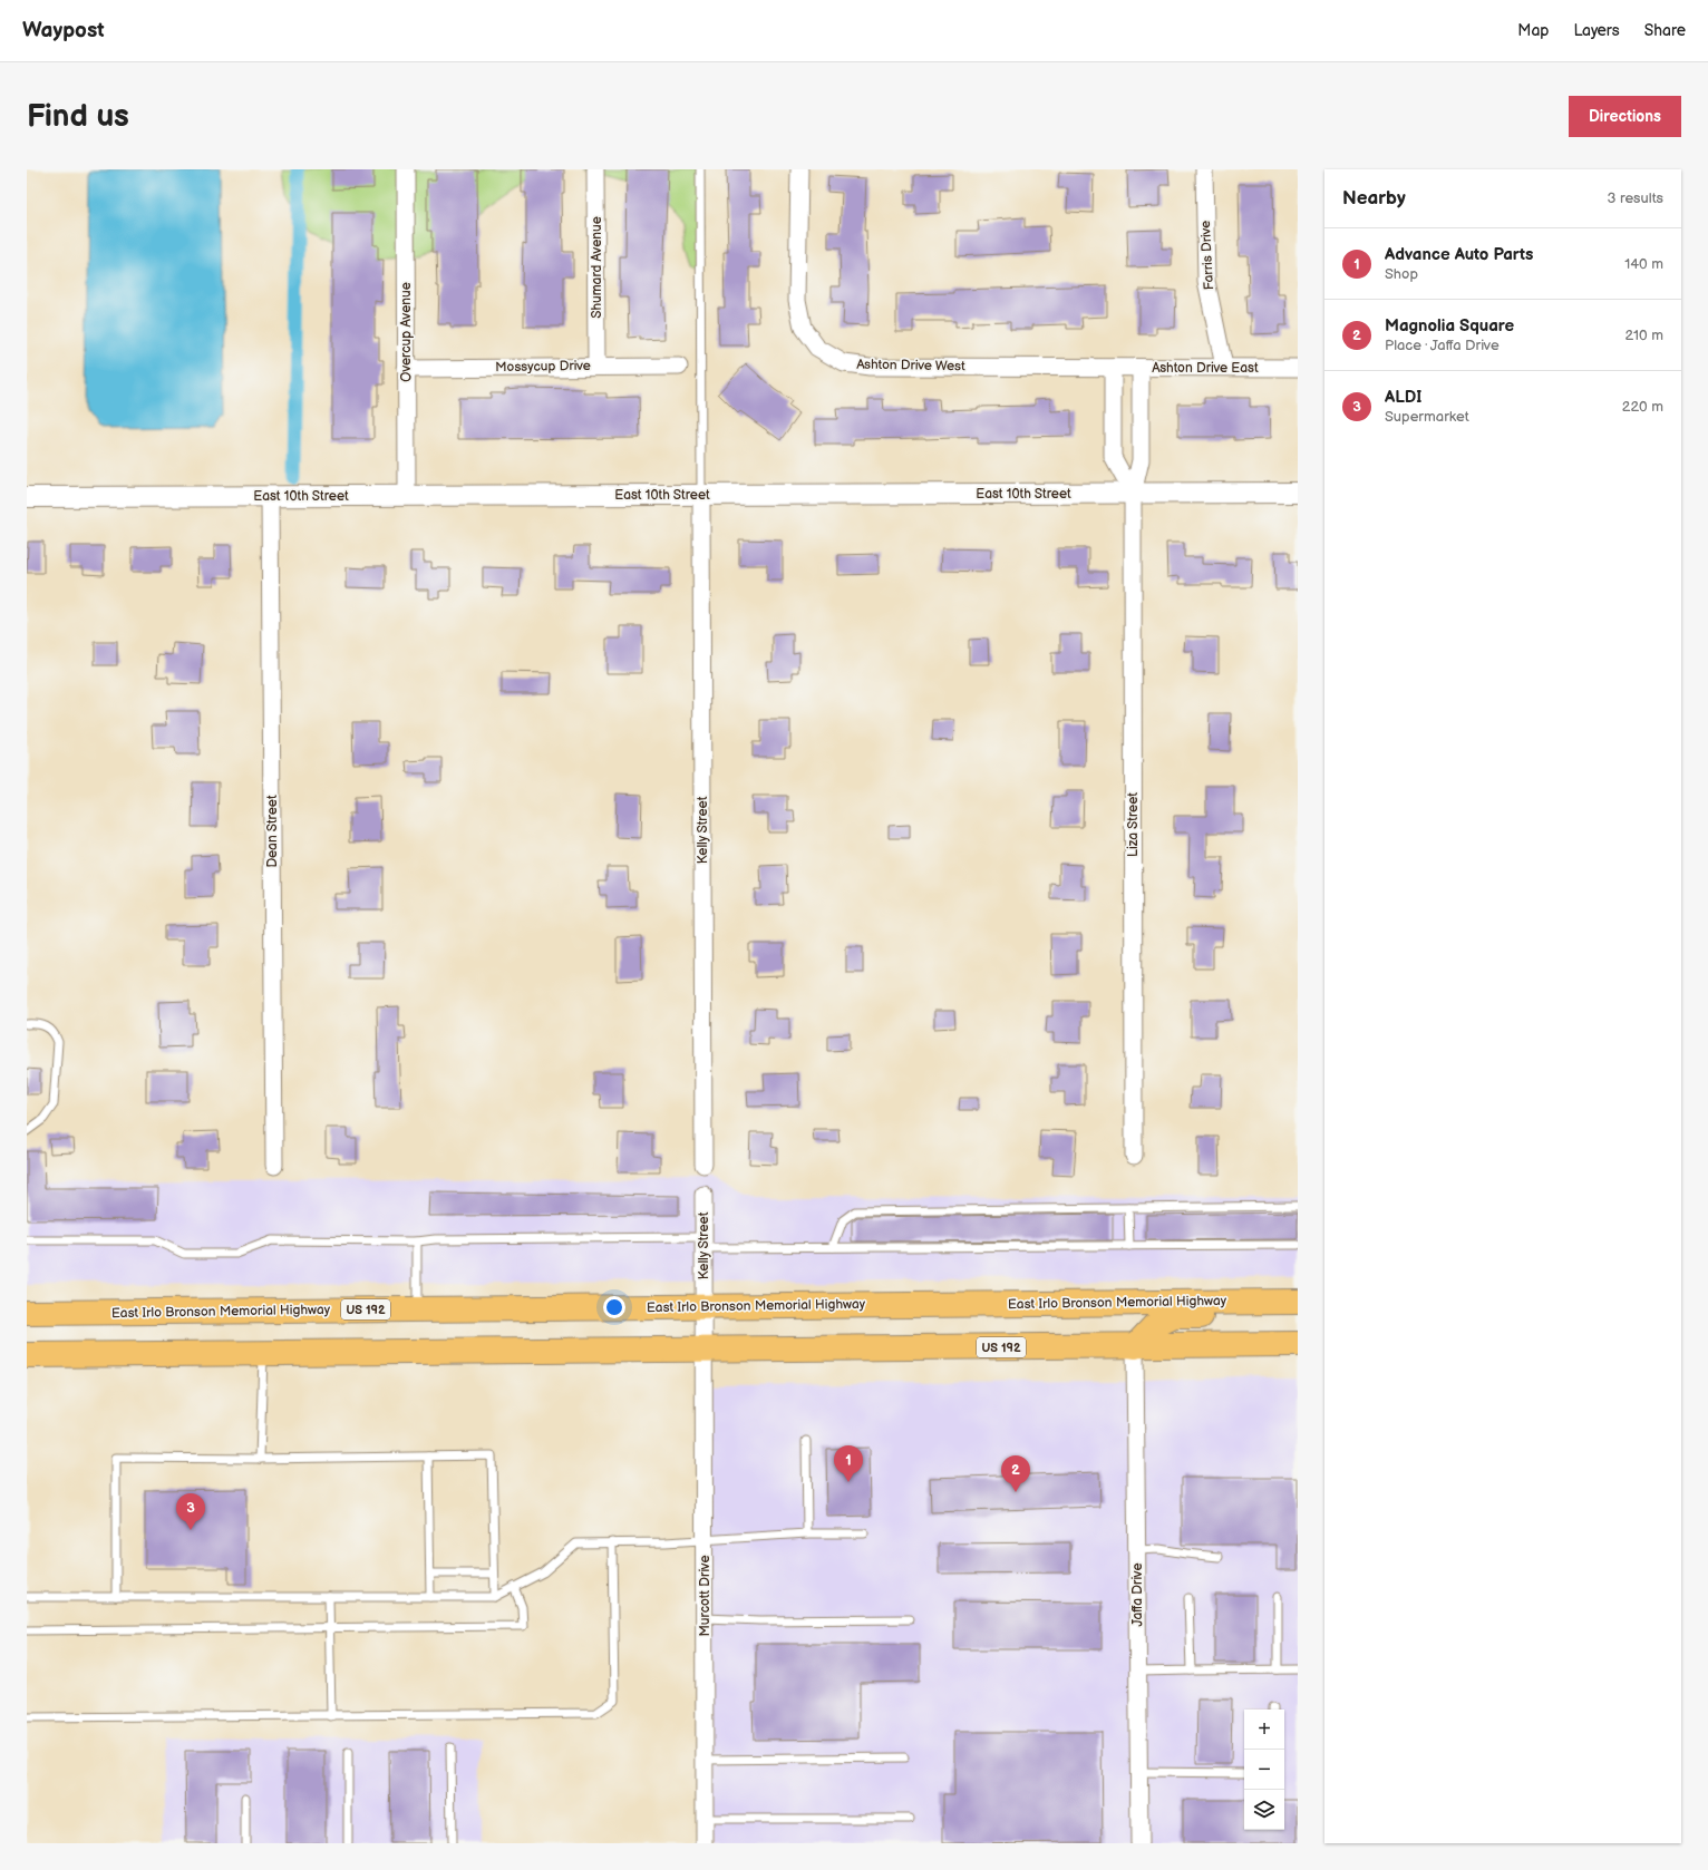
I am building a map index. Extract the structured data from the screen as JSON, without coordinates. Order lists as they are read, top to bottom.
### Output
{
  "streets": {
    "highway": ["East Irlo Bronson Memorial Highway", "US 192"],
    "street": [
      "Farris Drive",
      "Shumard Avenue",
      "Overcup Avenue",
      "Ashton Drive West",
      "Mossycup Drive",
      "Ashton Drive East",
      "East 10th Street",
      "Liza Street",
      "Kelly Street",
      "Dean Street",
      "Jaffa Drive",
      "Murcott Drive"
    ]
  },
  "crossings": [
    ["Farris Drive", "Ashton Drive East"],
    ["Shumard Avenue", "Mossycup Drive"],
    ["Overcup Avenue", "Mossycup Drive"],
    ["Overcup Avenue", "East 10th Street"],
    ["Ashton Drive West", "Ashton Drive East"],
    ["Ashton Drive East", "Liza Street"],
    ["East 10th Street", "Liza Street"],
    ["East 10th Street", "Kelly Street"],
    ["East 10th Street", "Dean Street"],
    ["Kelly Street", "East Irlo Bronson Memorial Highway"],
    ["Kelly Street", "US 192"],
    ["Kelly Street", "Murcott Drive"],
    ["US 192", "Jaffa Drive"],
    ["US 192", "Murcott Drive"]
  ],
  "page": {
    "header": "Waypost",
    "nav": ["Map", "Layers", "Share"],
    "buttons": "Directions",
    "title": "Find us",
    "heading": ["Nearby", "3 results"],
    "list": [
      {
        "mark": "1",
        "name": "Advance Auto Parts",
        "note": "Shop",
        "value": "140 m"
      },
      {
        "mark": "2",
        "name": "Magnolia Square",
        "note": "Place · Jaffa Drive",
        "value": "210 m"
      },
      {
        "mark": "3",
        "name": "ALDI",
        "note": "Supermarket",
        "value": "220 m"
      }
    ],
    "pins": ["1", "2", "3"],
    "map_buttons": ["+", "−"]
  }
}
